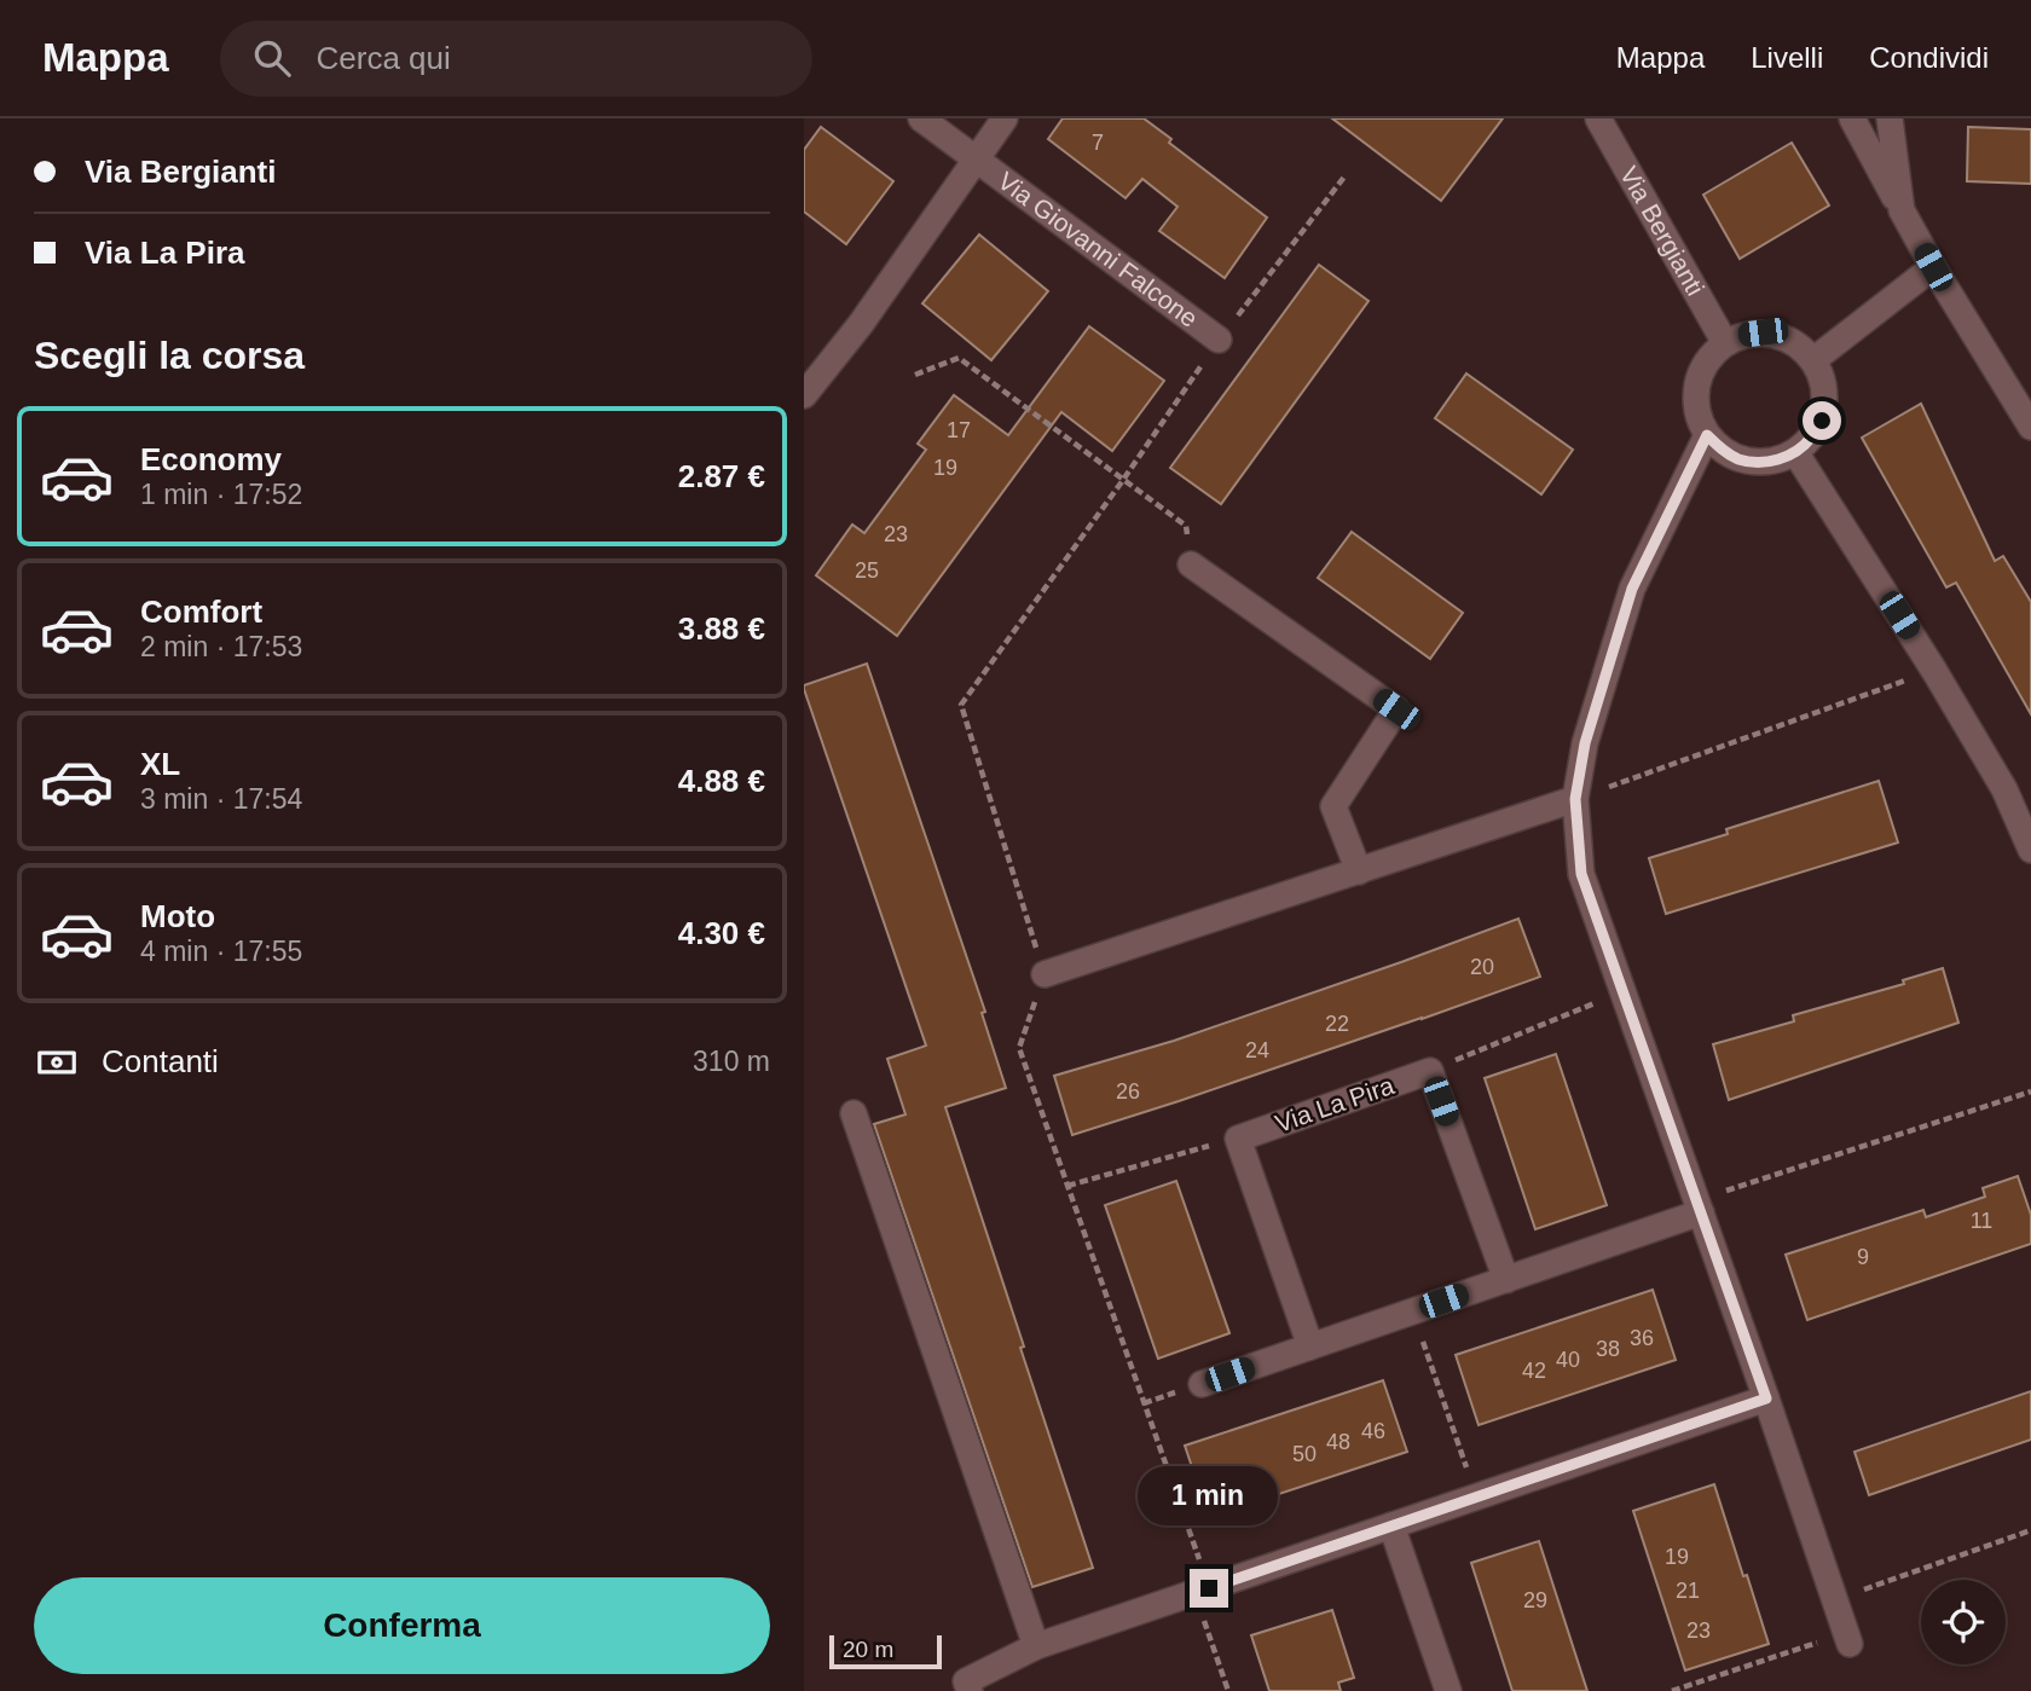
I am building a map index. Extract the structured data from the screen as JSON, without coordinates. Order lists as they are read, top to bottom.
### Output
{
  "streets": {
    "street": ["Via Bergianti", "Via Giovanni Falcone", "Via La Pira"]
  },
  "house_numbers": [
    "7",
    "17",
    "19",
    "23",
    "25",
    "20",
    "22",
    "24",
    "26",
    "11",
    "9",
    "36",
    "38",
    "40",
    "42",
    "46",
    "48",
    "50",
    "19",
    "21",
    "29",
    "23"
  ],
  "scale_bar": "20 m",
  "page": {
    "header": "Mappa",
    "search": "Cerca qui",
    "nav": ["Mappa", "Livelli", "Condividi"],
    "banner": ["Via Bergianti", "Via La Pira"],
    "heading": "Scegli la corsa",
    "list": [
      {
        "name": "Economy",
        "note": "1 min · 17:52",
        "value": "2.87 €"
      },
      {
        "name": "Comfort",
        "note": "2 min · 17:53",
        "value": "3.88 €"
      },
      {
        "name": "XL",
        "note": "3 min · 17:54",
        "value": "4.88 €"
      },
      {
        "name": "Moto",
        "note": "4 min · 17:55",
        "value": "4.30 €"
      }
    ],
    "pay": ["Contanti", "310 m"],
    "bubble": "1 min",
    "buttons": "Conferma",
    "scale": "20 m"
  }
}
